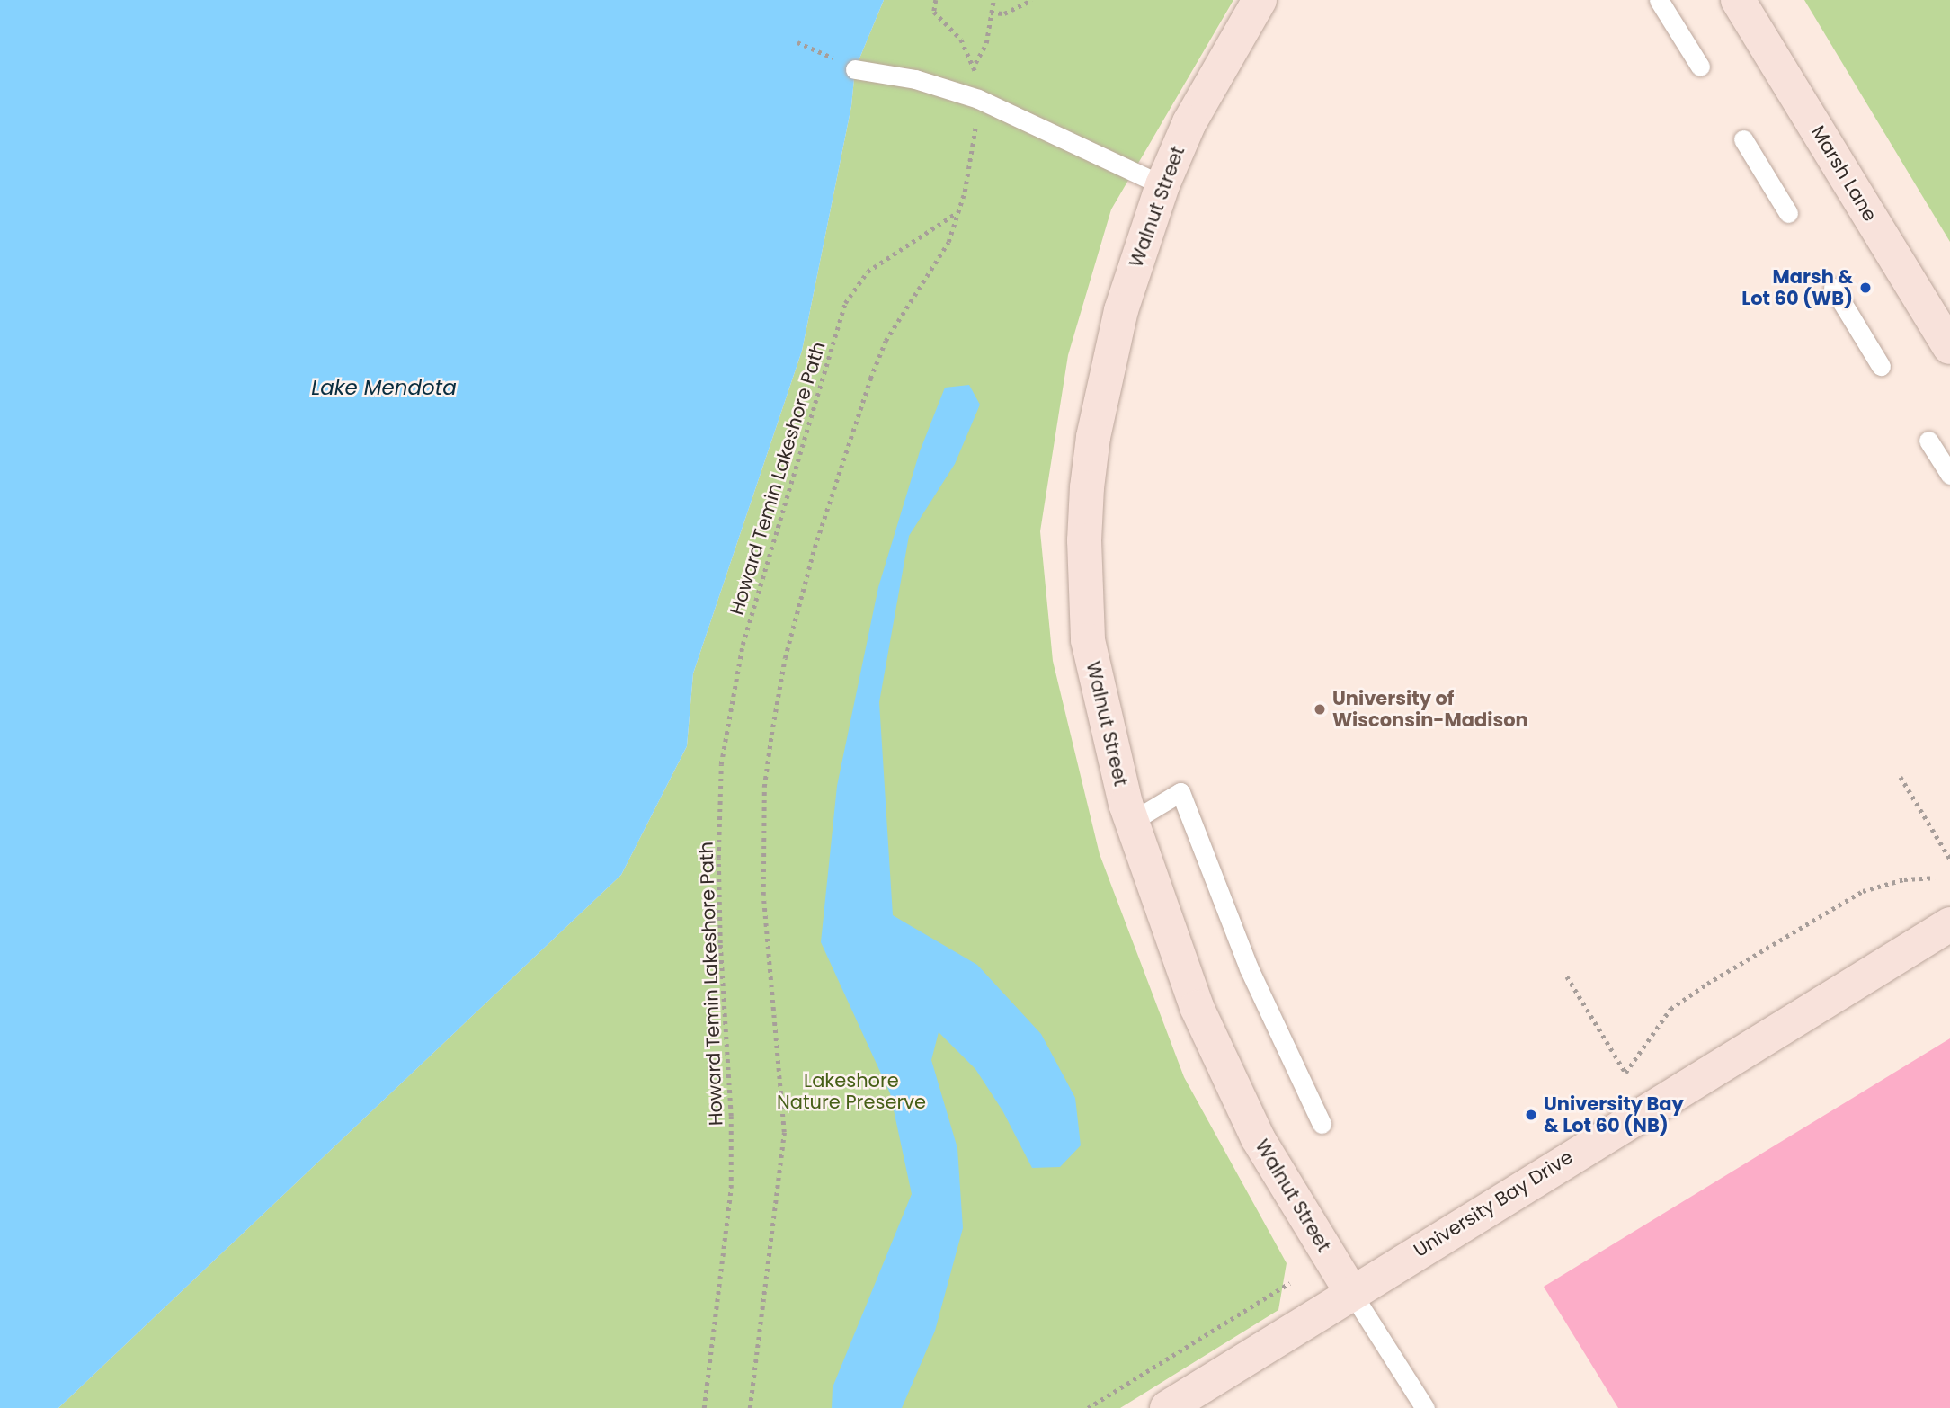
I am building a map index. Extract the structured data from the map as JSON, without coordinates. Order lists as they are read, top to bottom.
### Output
{
  "streets": {
    "street": ["Marsh Lane", "Walnut Street", "University Bay Drive"],
    "path": ["Howard Temin Lakeshore Path"]
  },
  "crossings": [
    ["Walnut Street", "University Bay Drive"]
  ],
  "water": ["Lake Mendota"],
  "parks": ["Lakeshore Nature Preserve"],
  "places": ["Marsh & Lot 60 (WB)", "University of Wisconsin-Madison", "University Bay & Lot 60 (NB)"]
}
